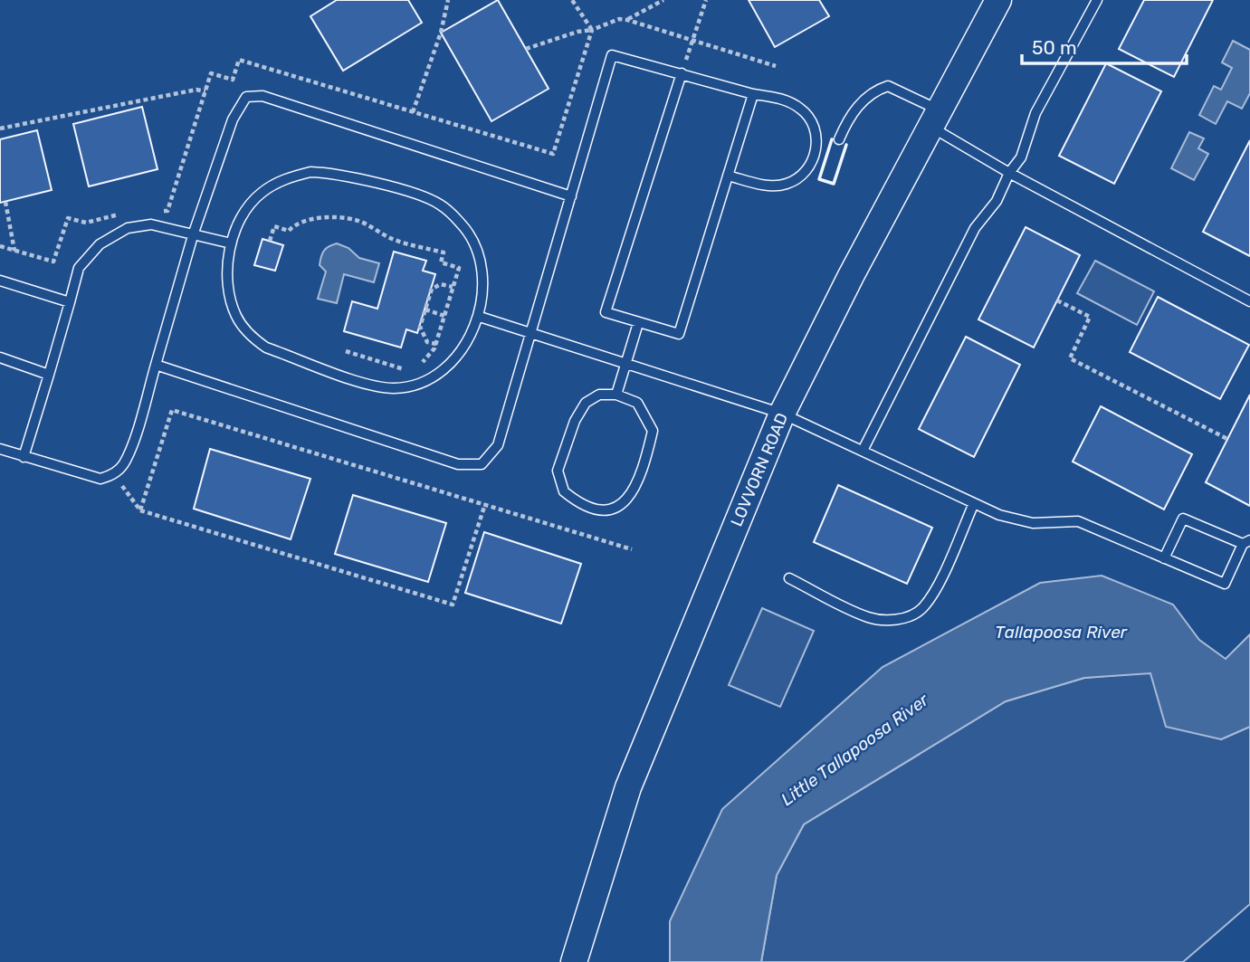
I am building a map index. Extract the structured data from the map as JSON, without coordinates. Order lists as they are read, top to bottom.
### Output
{
  "streets": {
    "street": ["LOVVORN ROAD"]
  },
  "water": ["Tallapoosa River", "Little Tallapoosa River"],
  "scale_bar": "50 m"
}
